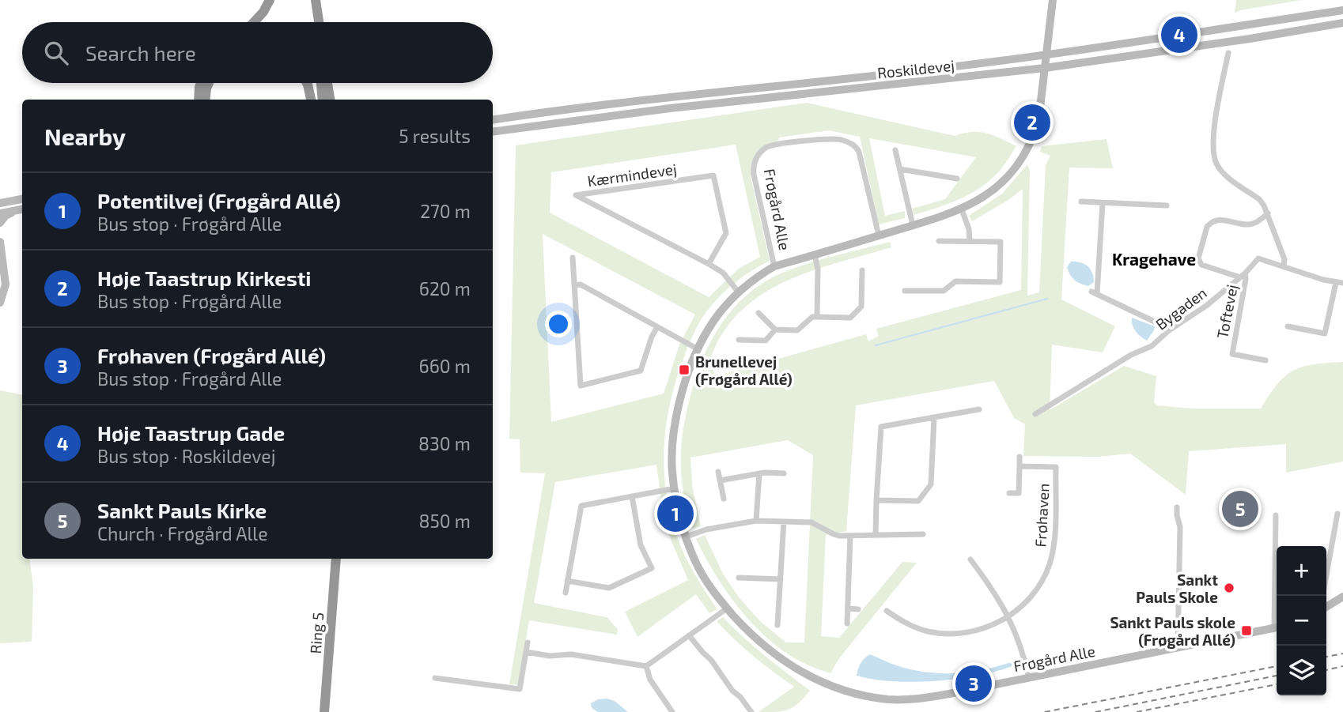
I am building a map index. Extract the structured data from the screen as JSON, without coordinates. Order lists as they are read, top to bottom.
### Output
{
  "streets": {
    "highway": ["Ring 5"],
    "main road": ["Roskildevej", "Frøgård Alle"],
    "street": [
      "Kærmindevej",
      "Bygaden",
      "Toftevej",
      "Frøhaven"
    ]
  },
  "crossings": [
    ["Roskildevej", "Frøgård Alle"],
    ["Kærmindevej", "Frøgård Alle"],
    ["Bygaden", "Toftevej"]
  ],
  "districts": ["Kragehave"],
  "places": {
    "transit": ["Brunellevej (Frøgård Allé)", "Sankt Pauls skole (Frøgård Allé)"],
    "other": ["Sankt Pauls Skole"]
  },
  "page": {
    "pins": [
      "4",
      "2",
      "5",
      "1",
      "3"
    ],
    "search": "Search here",
    "heading": ["Nearby", "5 results"],
    "list": [
      {
        "mark": "1",
        "name": "Potentilvej (Frøgård Allé)",
        "note": "Bus stop · Frøgård Alle",
        "value": "270 m"
      },
      {
        "mark": "2",
        "name": "Høje Taastrup Kirkesti",
        "note": "Bus stop · Frøgård Alle",
        "value": "620 m"
      },
      {
        "mark": "3",
        "name": "Frøhaven (Frøgård Allé)",
        "note": "Bus stop · Frøgård Alle",
        "value": "660 m"
      },
      {
        "mark": "4",
        "name": "Høje Taastrup Gade",
        "note": "Bus stop · Roskildevej",
        "value": "830 m"
      },
      {
        "mark": "5",
        "name": "Sankt Pauls Kirke",
        "note": "Church · Frøgård Alle",
        "value": "850 m"
      }
    ],
    "map_buttons": ["+", "−"]
  }
}
